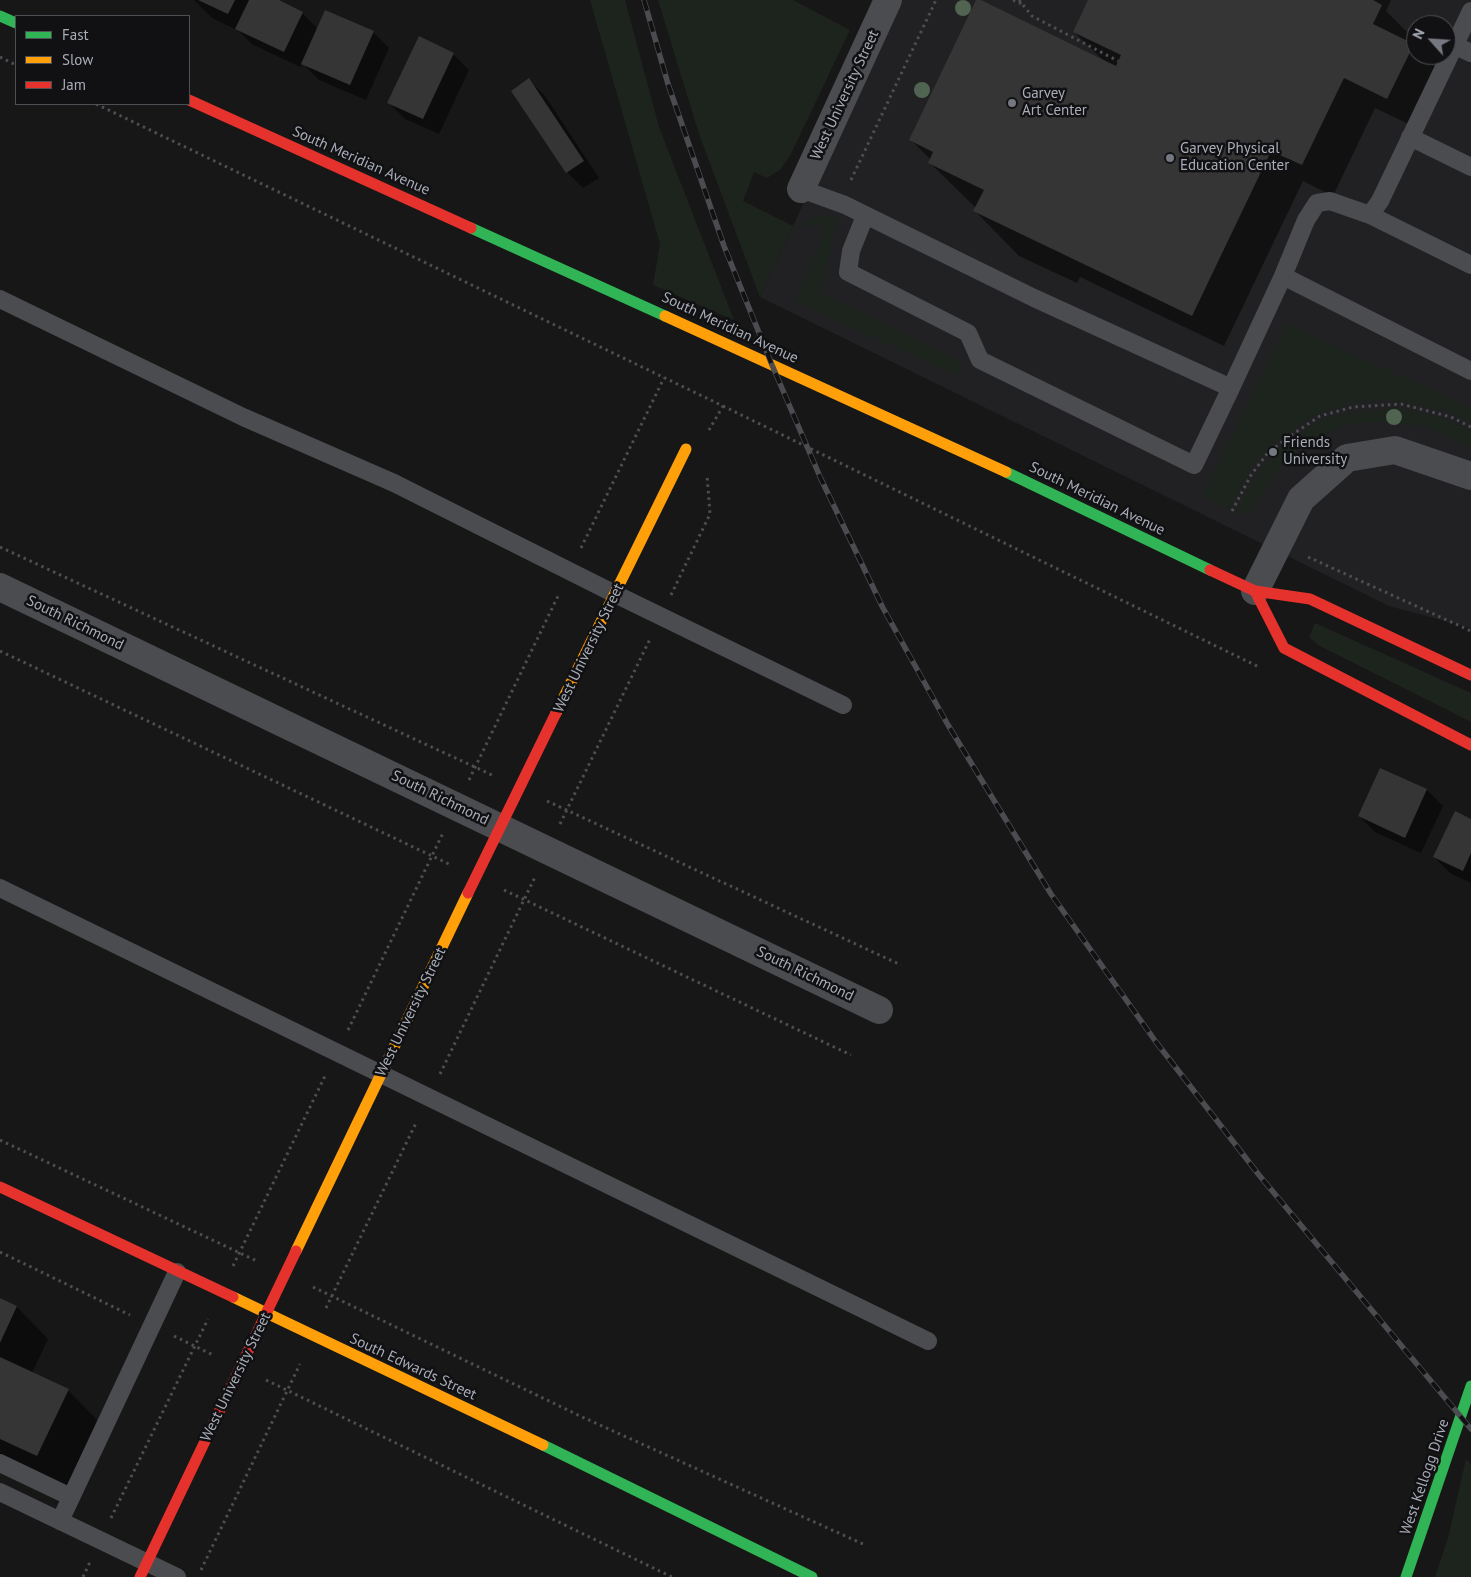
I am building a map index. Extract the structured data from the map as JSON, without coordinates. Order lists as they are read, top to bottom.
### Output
{
  "streets": {
    "street": [
      "West University Street",
      "South Meridian Avenue",
      "South Richmond",
      "South Edwards Street",
      "West Kellogg Drive"
    ]
  },
  "crossings": [
    ["West University Street", "South Richmond"],
    ["West University Street", "South Edwards Street"]
  ],
  "places": ["Garvey Art Center", "Garvey Physical Education Center", "Friends University"],
  "legend": ["Fast", "Slow", "Jam"],
  "north": "top left"
}
